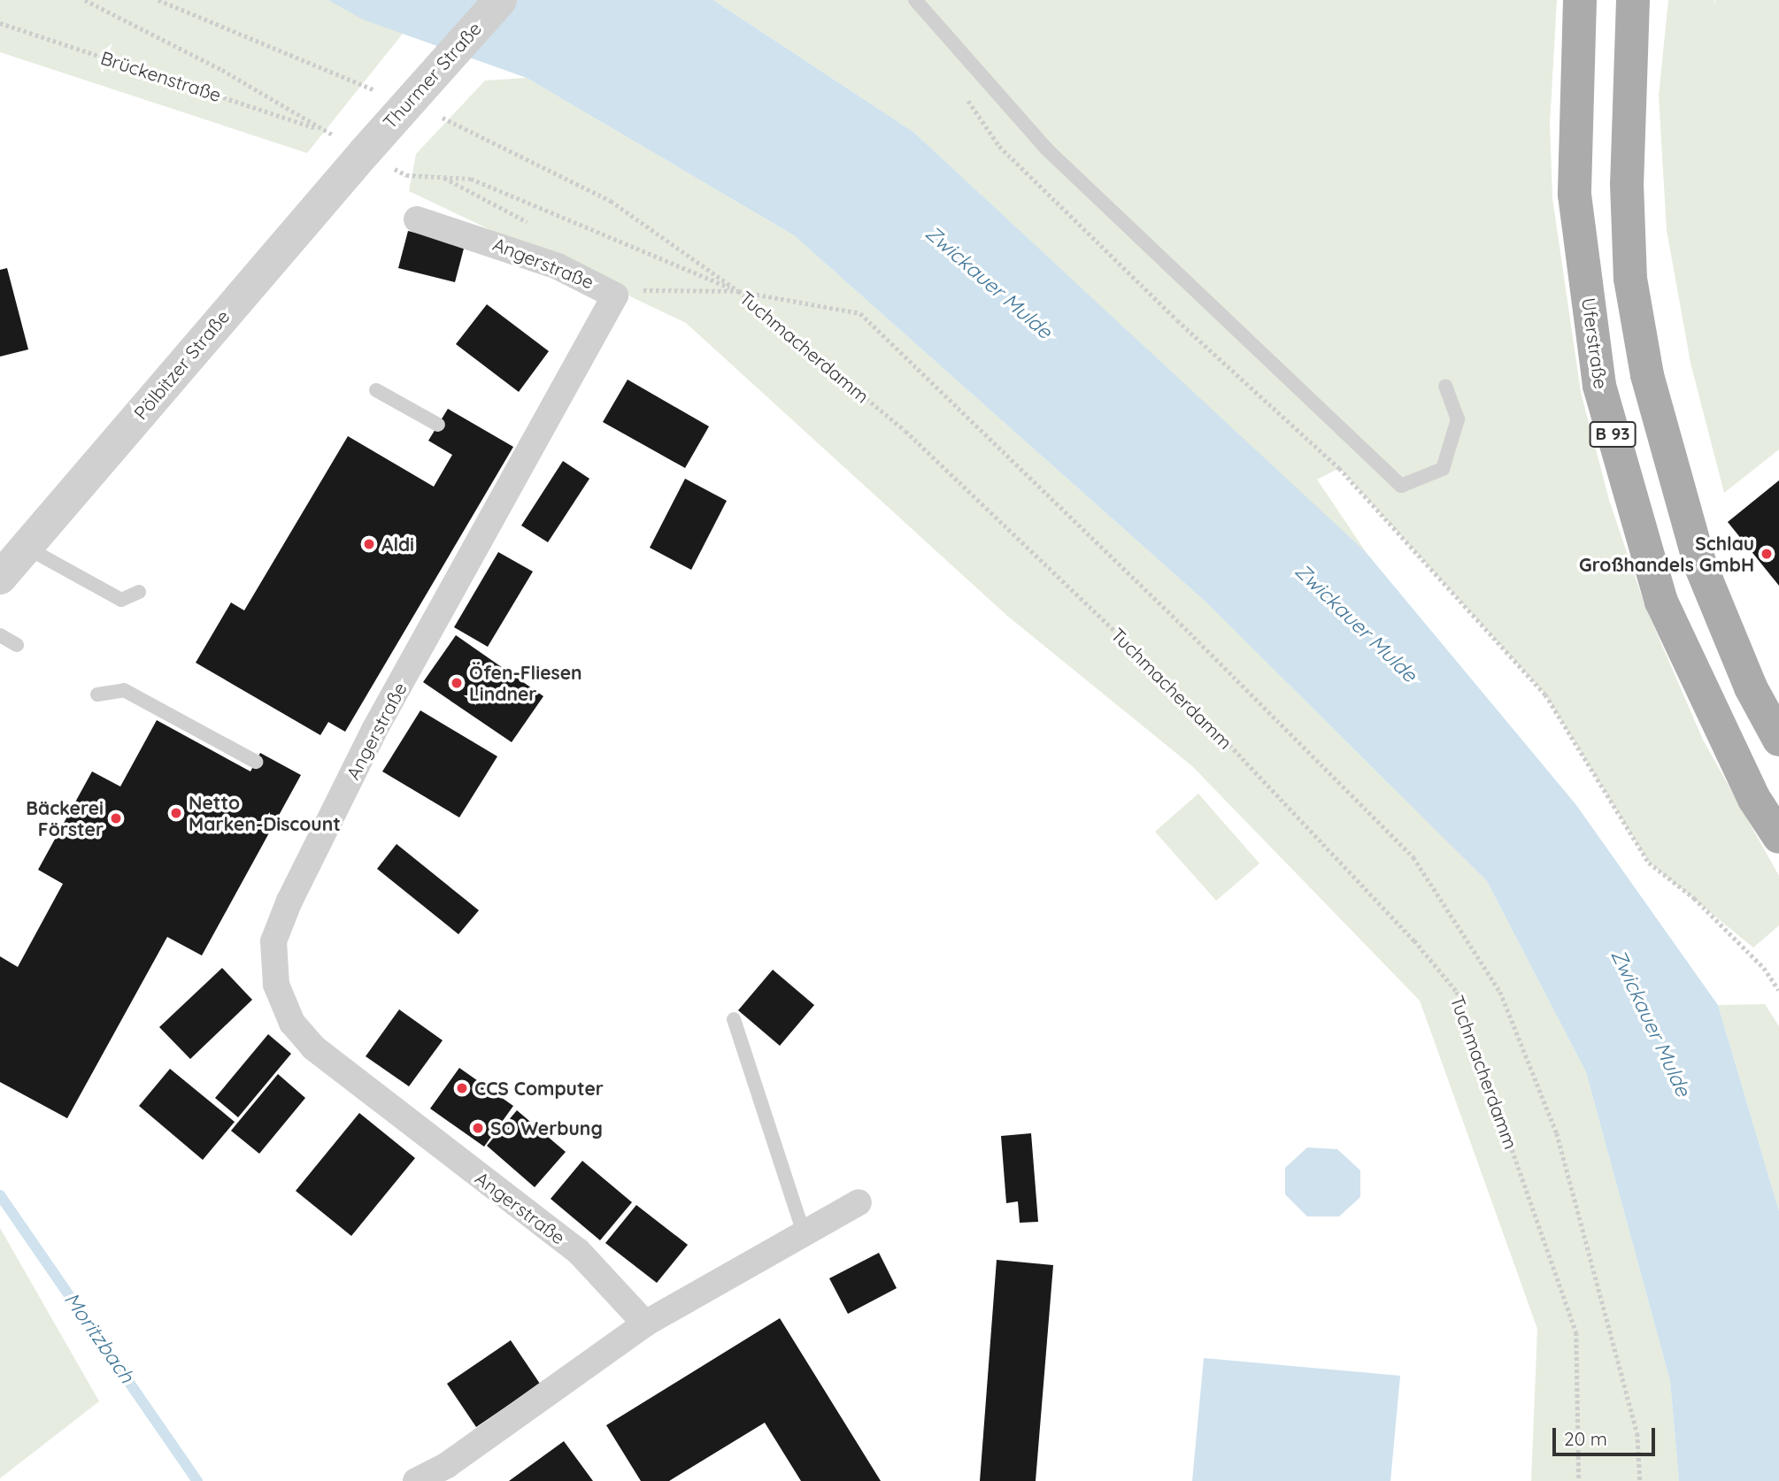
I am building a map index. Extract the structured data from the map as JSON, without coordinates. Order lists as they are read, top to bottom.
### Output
{
  "streets": {
    "main road": ["Uferstraße", "B 93"],
    "street": ["Thurmer Straße", "Angerstraße", "Pölbitzer Straße"],
    "path": ["Brückenstraße", "Tuchmacherdamm"]
  },
  "crossings": [
    ["Thurmer Straße", "Pölbitzer Straße"]
  ],
  "water": ["Zwickauer Mulde", "Moritzbach"],
  "places": [
    "Aldi",
    "Schlau Großhandels GmbH",
    "Öfen-Fliesen Lindner",
    "Netto Marken-Discount",
    "Bäckerei Förster",
    "CCS Computer",
    "SO Werbung"
  ],
  "scale_bar": "20 m"
}
